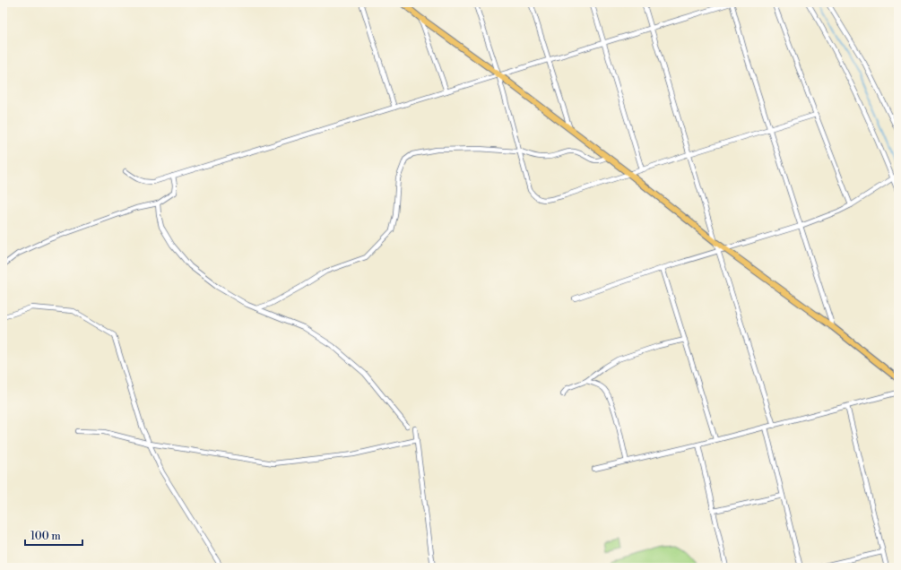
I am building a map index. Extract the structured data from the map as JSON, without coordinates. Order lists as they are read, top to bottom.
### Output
{
  "scale_bar": "100 m"
}
